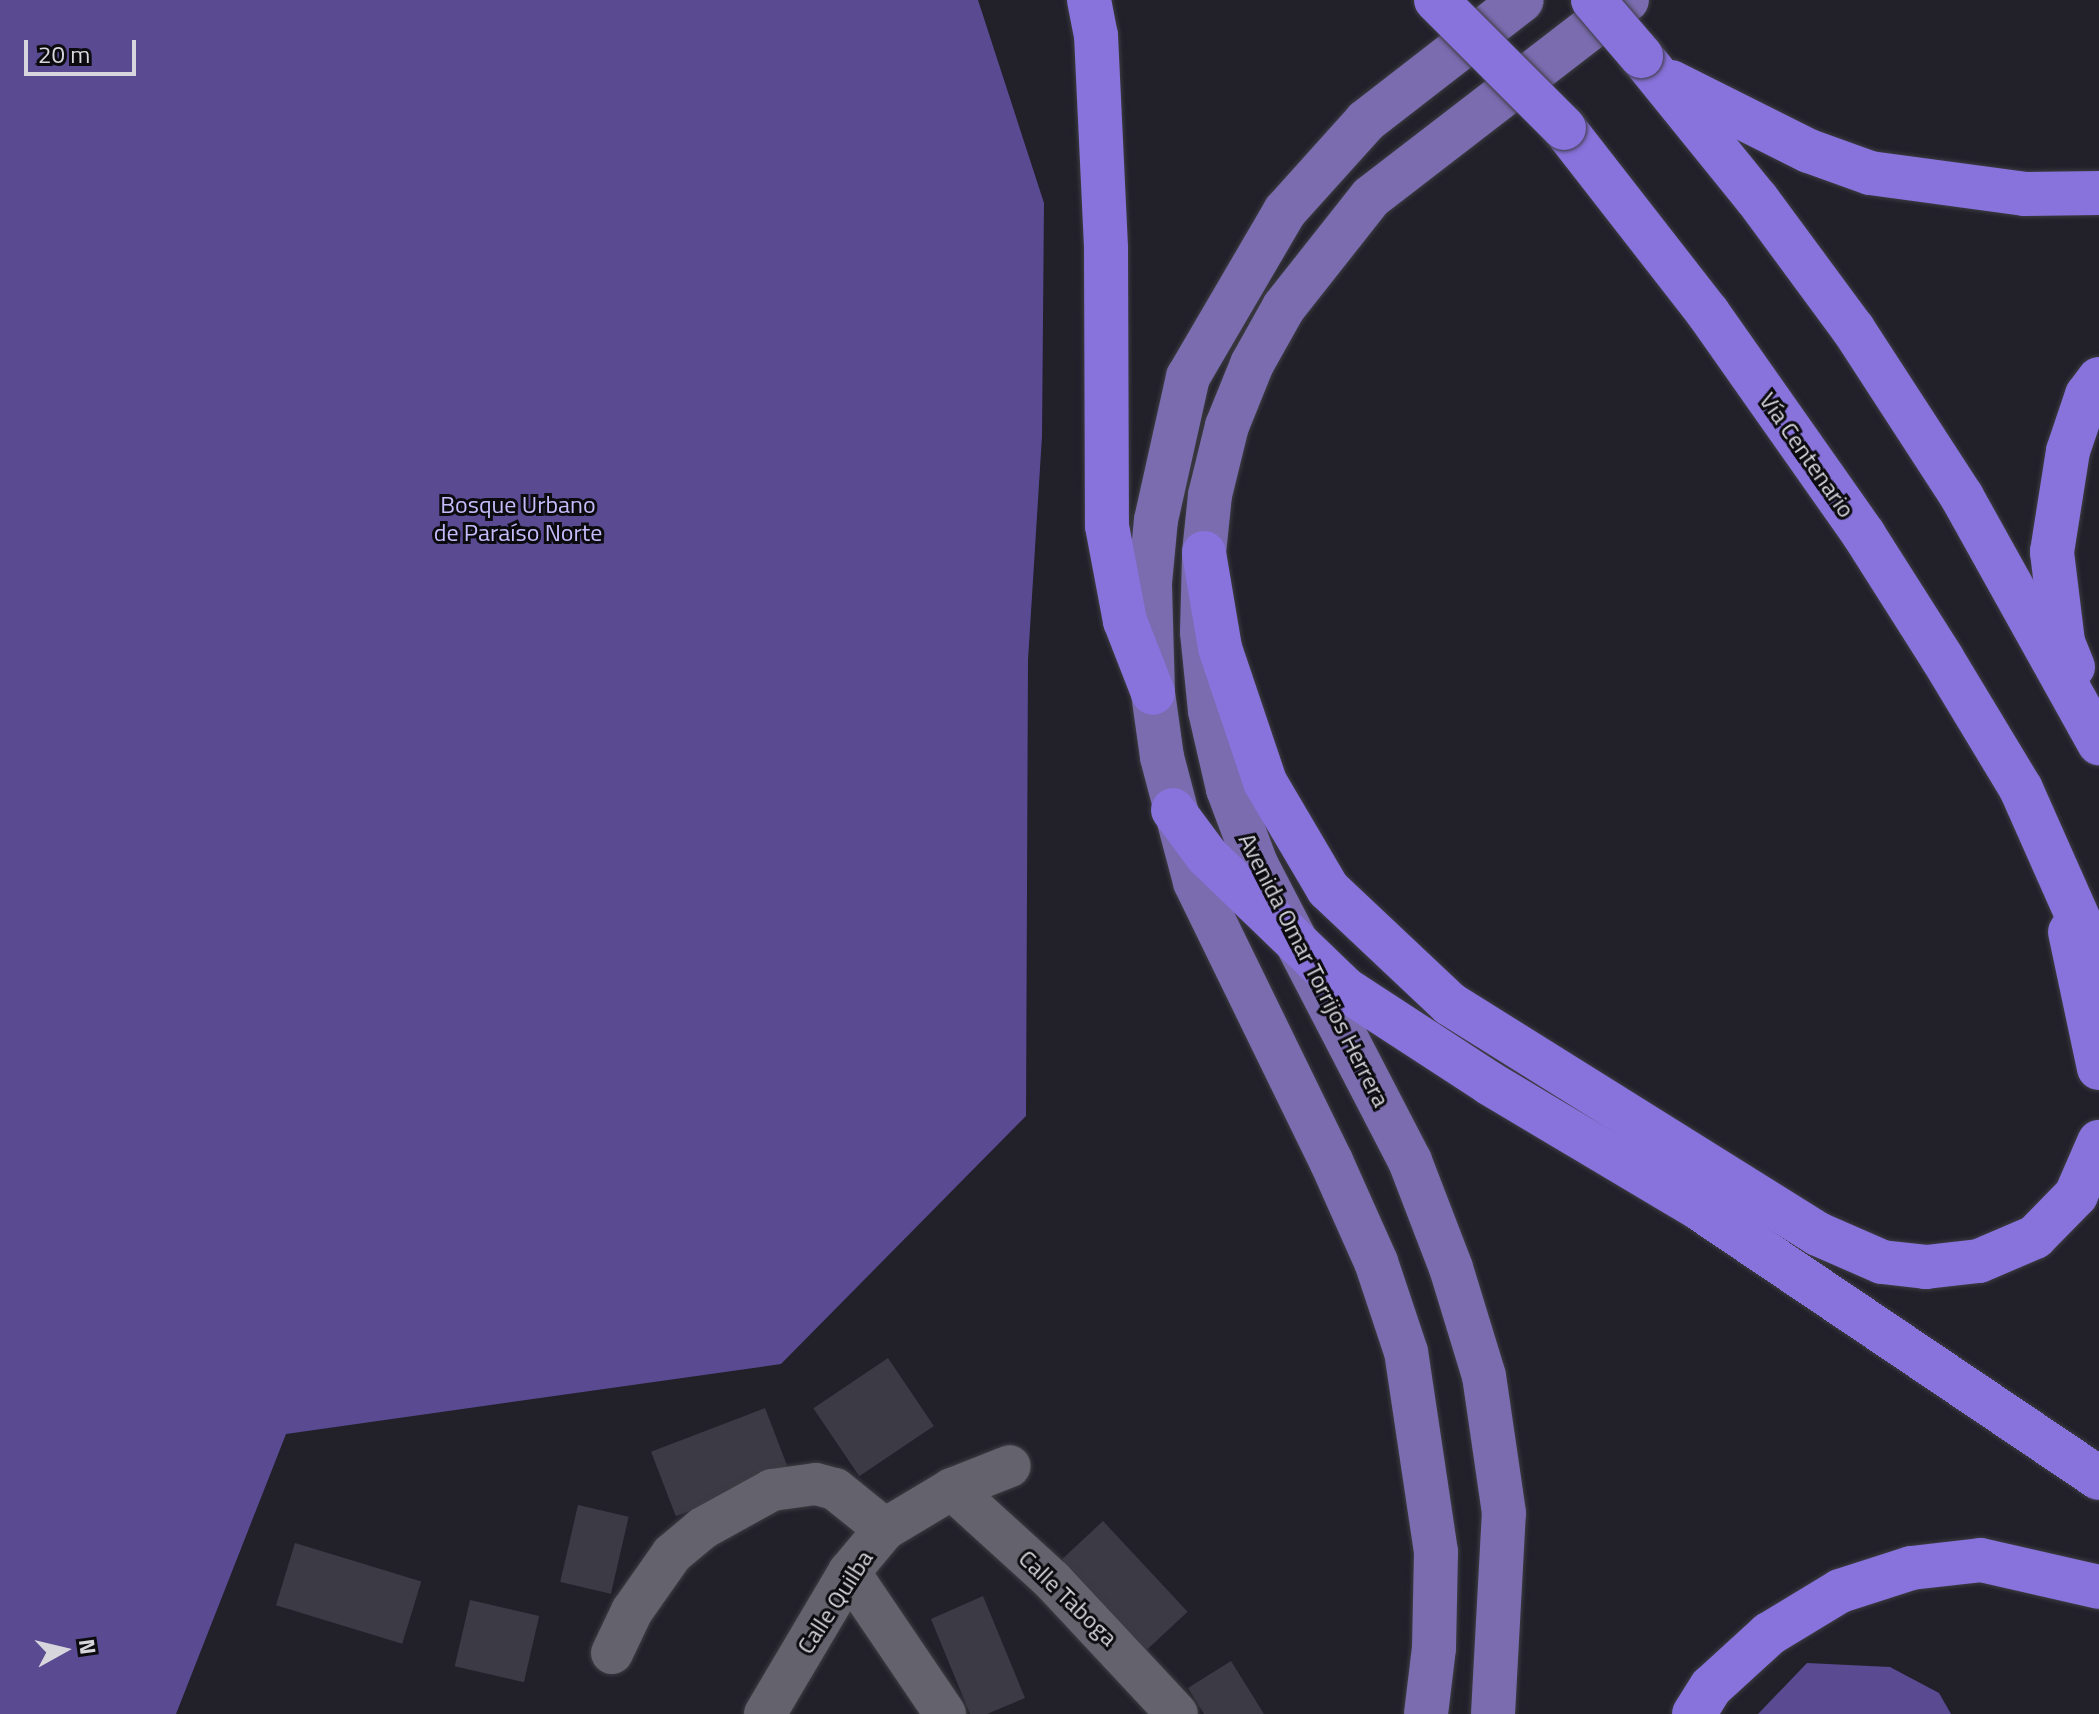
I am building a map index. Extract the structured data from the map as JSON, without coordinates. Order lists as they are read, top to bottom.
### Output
{
  "streets": {
    "highway": ["Vía Centenario"],
    "main road": ["Avenida Omar Torrijos Herrera"],
    "street": ["Calle Taboga", "Calle Quilba"]
  },
  "crossings": [
    ["Calle Taboga", "Calle Quilba"]
  ],
  "parks": ["Bosque Urbano de Paraíso Norte"],
  "scale_bar": "20 m",
  "north": "right"
}
